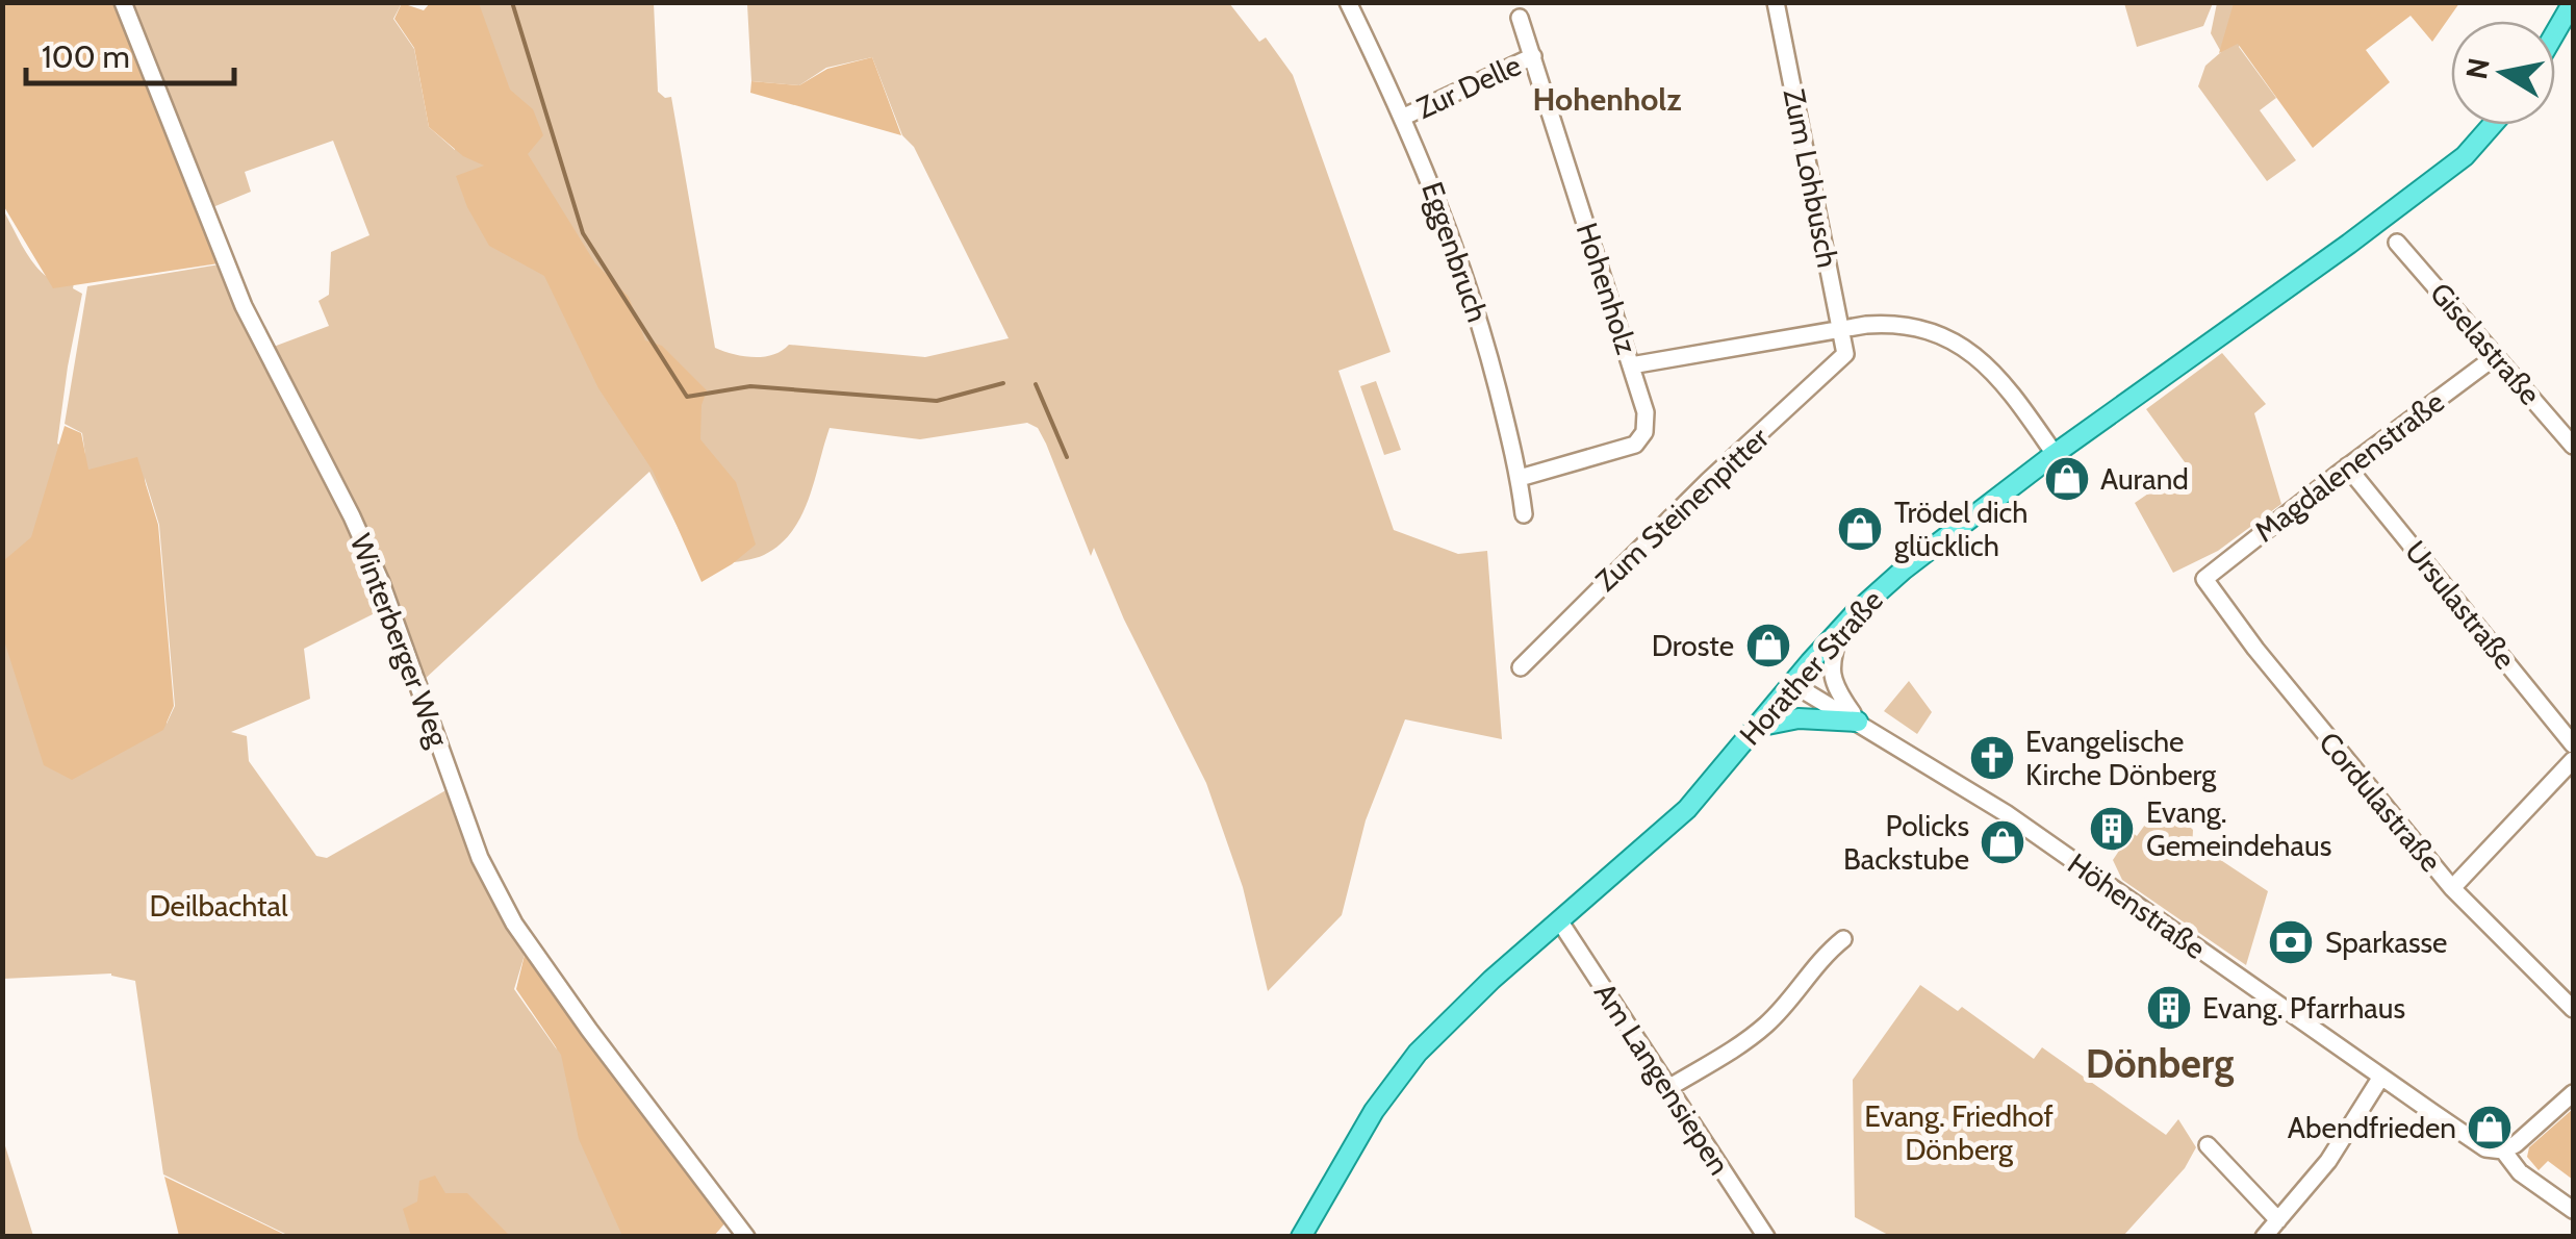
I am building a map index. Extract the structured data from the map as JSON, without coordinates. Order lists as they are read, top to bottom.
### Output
{
  "streets": {
    "main road": ["Horather Straße"],
    "street": [
      "Zur Delle",
      "Zum Lohbusch",
      "Eggenbruch",
      "Hohenholz",
      "Giselastraße",
      "Magdalenenstraße",
      "Zum Steinenpitter",
      "Ursulastraße",
      "Winterberger Weg",
      "Cordulastraße",
      "Höhenstraße",
      "Am Langensiepen"
    ]
  },
  "crossings": [
    ["Zur Delle", "Eggenbruch"],
    ["Zur Delle", "Hohenholz"],
    ["Zum Lohbusch", "Zum Steinenpitter"],
    ["Eggenbruch", "Hohenholz"],
    ["Giselastraße", "Magdalenenstraße"],
    ["Magdalenenstraße", "Ursulastraße"],
    ["Magdalenenstraße", "Cordulastraße"],
    ["Horather Straße", "Höhenstraße"],
    ["Horather Straße", "Am Langensiepen"]
  ],
  "districts": ["Hohenholz", "Dönberg"],
  "parks": ["Deilbachtal", "Evang. Friedhof Dönberg"],
  "places": {
    "shop": [
      "Aurand",
      "Trödel dich glücklich",
      "Droste",
      "Policks Backstube",
      "Abendfrieden"
    ],
    "church": ["Evangelische Kirche Dönberg"],
    "building": ["Evang. Gemeindehaus", "Evang. Pfarrhaus"],
    "bank": ["Sparkasse"]
  },
  "scale_bar": "100 m",
  "north": "left"
}
